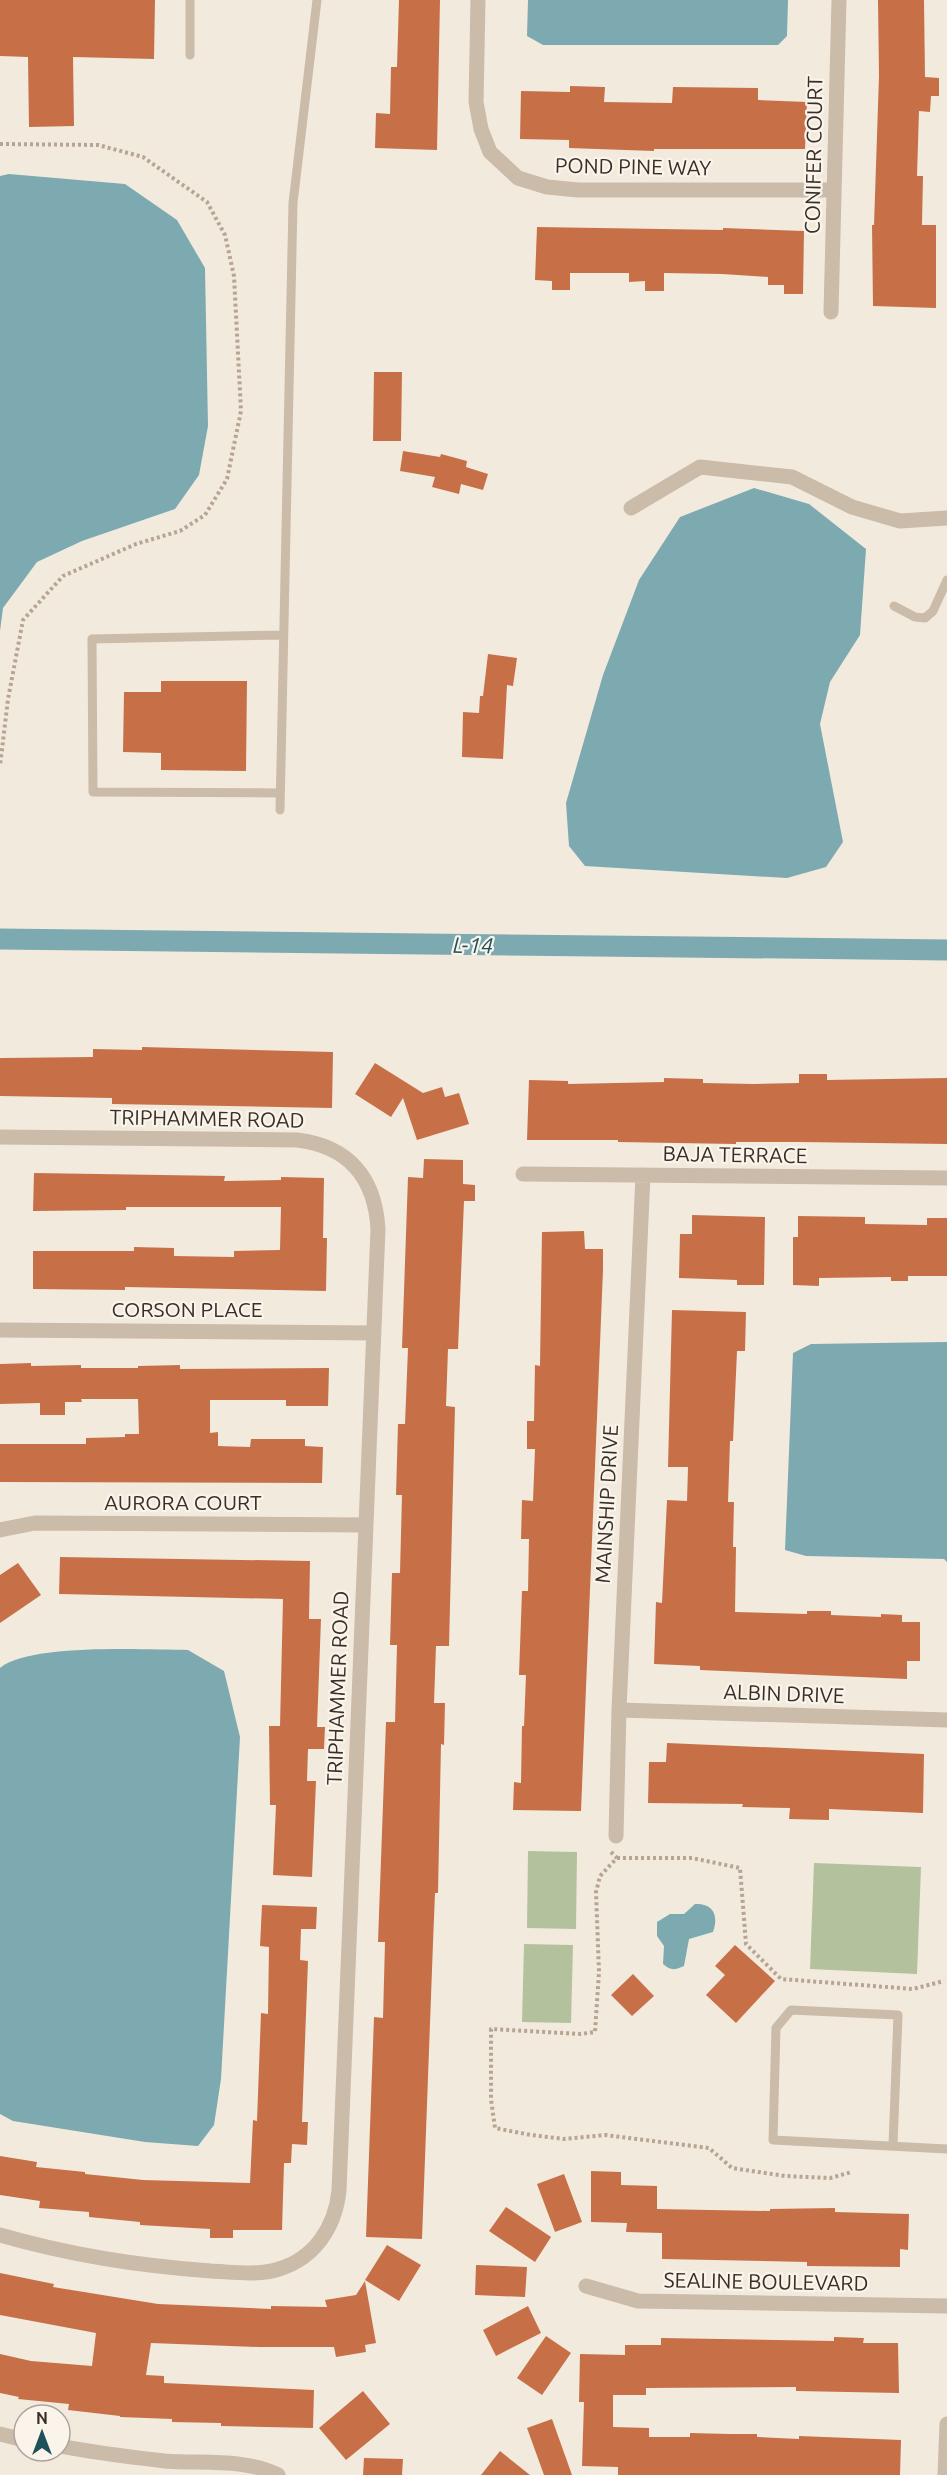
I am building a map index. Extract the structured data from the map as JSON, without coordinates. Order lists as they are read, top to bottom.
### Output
{
  "streets": {
    "street": [
      "CONIFER COURT",
      "POND PINE WAY",
      "TRIPHAMMER ROAD",
      "BAJA TERRACE",
      "CORSON PLACE",
      "AURORA COURT",
      "MAINSHIP DRIVE",
      "ALBIN DRIVE",
      "SEALINE BOULEVARD"
    ]
  },
  "crossings": [
    ["CONIFER COURT", "POND PINE WAY"],
    ["TRIPHAMMER ROAD", "CORSON PLACE"],
    ["TRIPHAMMER ROAD", "AURORA COURT"],
    ["BAJA TERRACE", "MAINSHIP DRIVE"],
    ["MAINSHIP DRIVE", "ALBIN DRIVE"]
  ],
  "water": ["L-14"],
  "north": "top"
}
